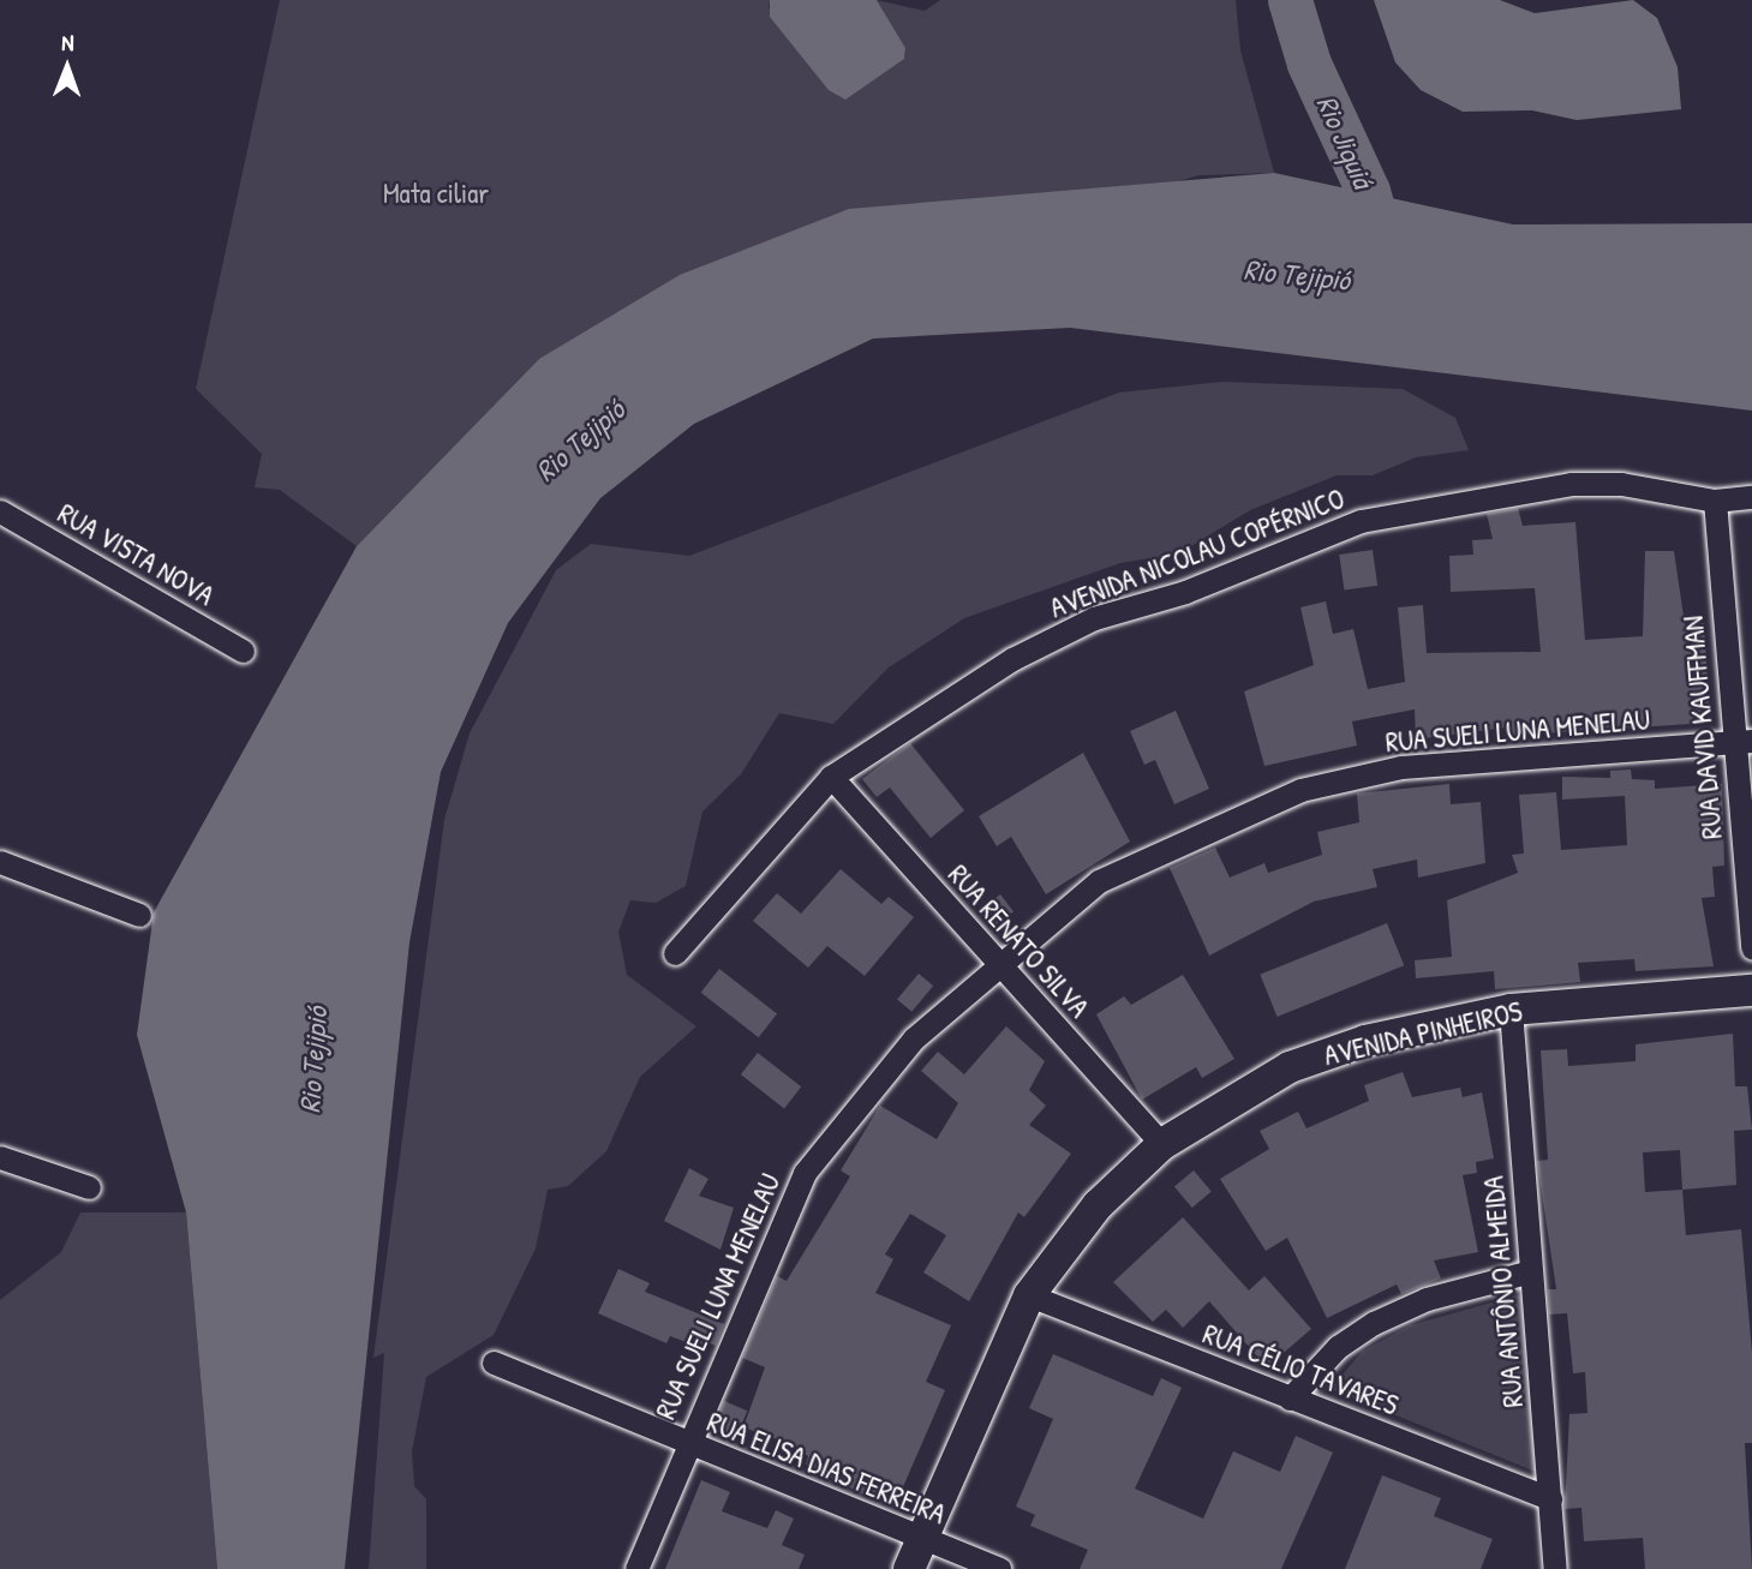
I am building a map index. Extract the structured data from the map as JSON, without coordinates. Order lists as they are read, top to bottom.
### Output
{
  "streets": {
    "street": [
      "AVENIDA NICOLAU COPÉRNICO",
      "RUA VISTA NOVA",
      "RUA DAVID KAUFFMAN",
      "RUA SUELI LUNA MENELAU",
      "RUA RENATO SILVA",
      "AVENIDA PINHEIROS",
      "RUA ANTÔNIO ALMEIDA",
      "RUA CÉLIO TAVARES",
      "RUA ELISA DIAS FERREIRA"
    ]
  },
  "crossings": [
    ["AVENIDA NICOLAU COPÉRNICO", "RUA DAVID KAUFFMAN"],
    ["AVENIDA NICOLAU COPÉRNICO", "RUA RENATO SILVA"],
    ["RUA DAVID KAUFFMAN", "RUA SUELI LUNA MENELAU"],
    ["RUA SUELI LUNA MENELAU", "RUA RENATO SILVA"],
    ["RUA SUELI LUNA MENELAU", "RUA ELISA DIAS FERREIRA"],
    ["RUA RENATO SILVA", "AVENIDA PINHEIROS"],
    ["AVENIDA PINHEIROS", "RUA ANTÔNIO ALMEIDA"],
    ["AVENIDA PINHEIROS", "RUA CÉLIO TAVARES"],
    ["AVENIDA PINHEIROS", "RUA ELISA DIAS FERREIRA"],
    ["RUA ANTÔNIO ALMEIDA", "RUA CÉLIO TAVARES"]
  ],
  "water": ["Rio Jiquiá", "Rio Tejipió"],
  "parks": ["Mata ciliar"],
  "north": "top"
}
